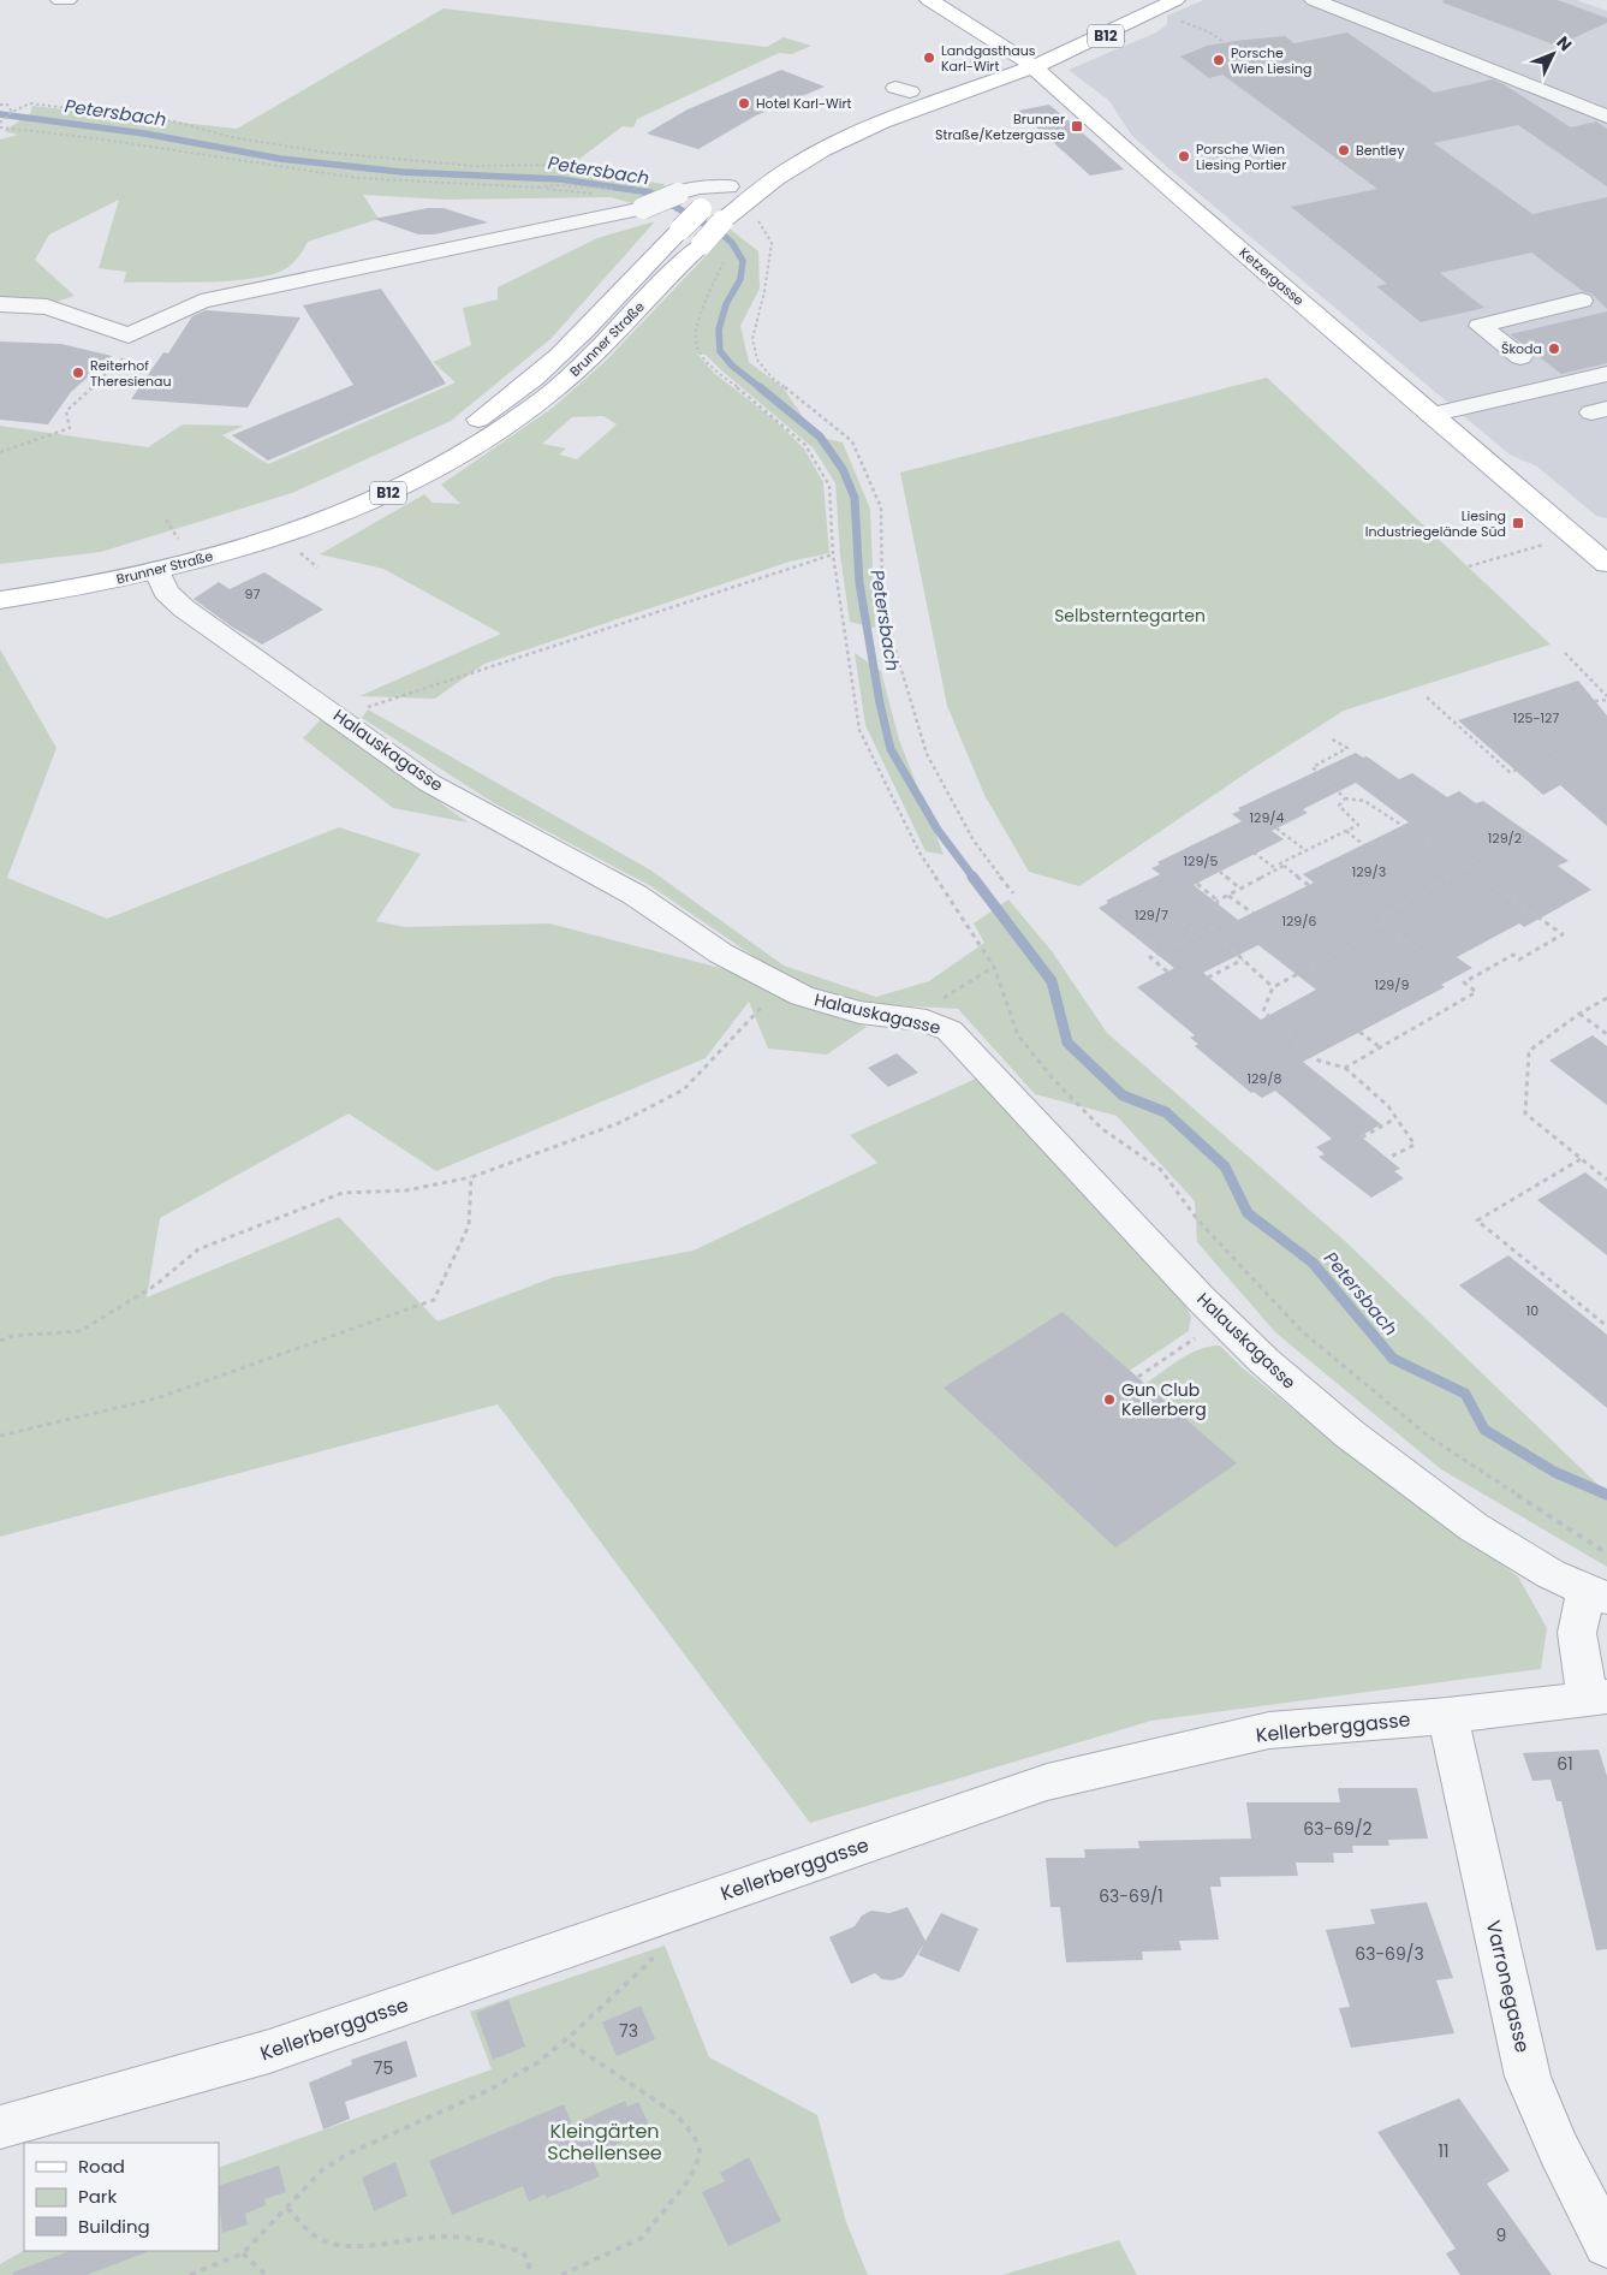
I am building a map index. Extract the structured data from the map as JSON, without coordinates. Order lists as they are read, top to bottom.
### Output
{
  "streets": {
    "main road": ["B12", "Ketzergasse", "Brunner Straße"],
    "street": ["Halauskagasse", "Kellerberggasse", "Varronegasse"]
  },
  "crossings": [
    ["Ketzergasse", "Brunner Straße"],
    ["Brunner Straße", "Halauskagasse"],
    ["Halauskagasse", "Kellerberggasse"],
    ["Kellerberggasse", "Varronegasse"]
  ],
  "water": ["Petersbach"],
  "parks": ["Selbsterntegarten", "Kleingärten Schellensee"],
  "places": {
    "other": [
      "Landgasthaus Karl-Wirt",
      "Porsche Wien Liesing",
      "Hotel Karl-Wirt",
      "Bentley",
      "Porsche Wien Liesing Portier",
      "Škoda",
      "Reiterhof Theresienau",
      "Gun Club Kellerberg"
    ],
    "transit": ["Brunner Straße/Ketzergasse", "Liesing Industriegelände Süd"]
  },
  "house_numbers": [
    "97",
    "125-127",
    "129/4",
    "129/2",
    "129/5",
    "129/3",
    "129/7",
    "129/6",
    "129/9",
    "129/8",
    "10",
    "61",
    "63-69/2",
    "63-69/1",
    "63-69/3",
    "73",
    "75",
    "11",
    "9"
  ],
  "legend": ["Road", "Park", "Building"],
  "north": "top right"
}
